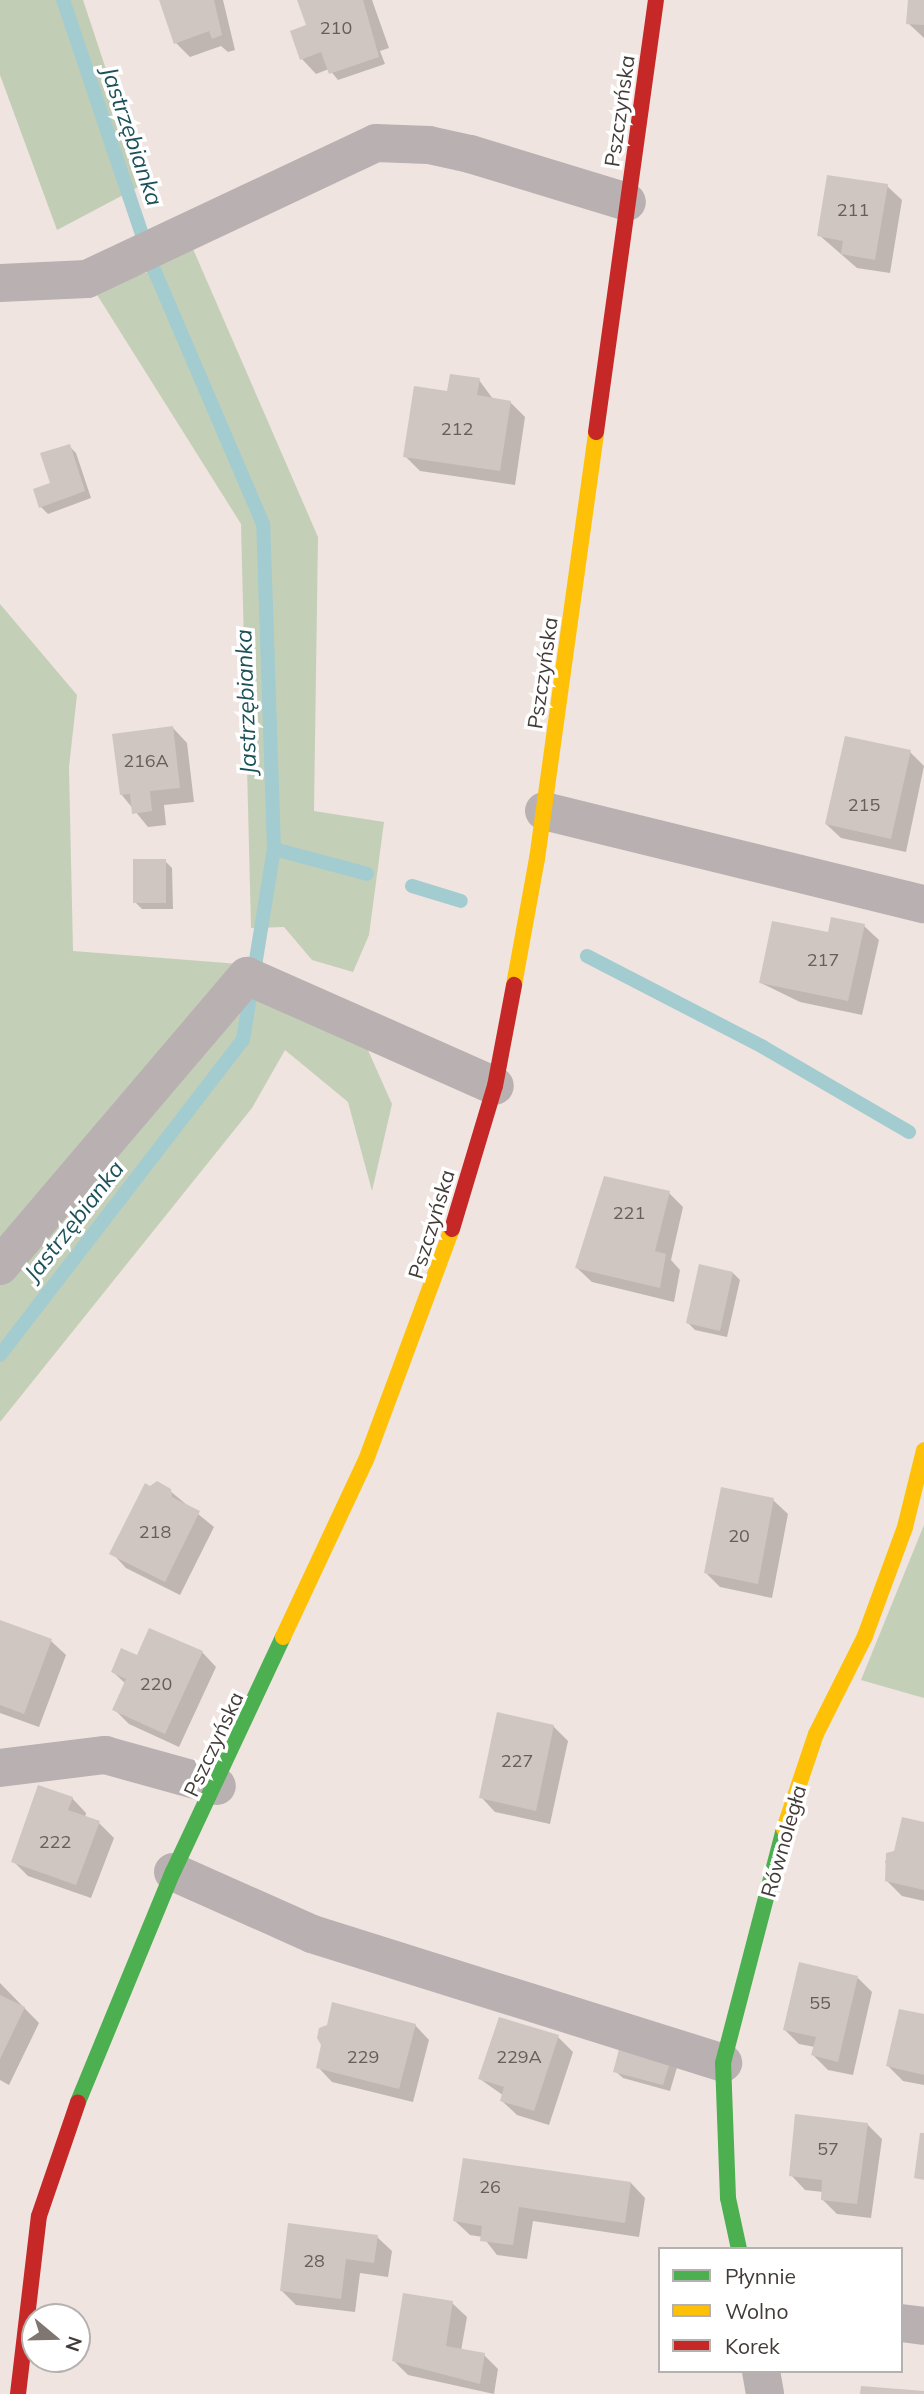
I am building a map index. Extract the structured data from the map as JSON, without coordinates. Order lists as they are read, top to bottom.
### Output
{
  "streets": {
    "street": ["Pszczyńska", "Równoległa"]
  },
  "water": ["Jastrzębianka"],
  "house_numbers": [
    "210",
    "211",
    "212",
    "216A",
    "215",
    "217",
    "221",
    "218",
    "20",
    "220",
    "227",
    "222",
    "55",
    "229",
    "229A",
    "57",
    "26",
    "28"
  ],
  "legend": ["Płynnie", "Wolno", "Korek"],
  "north": "right"
}
